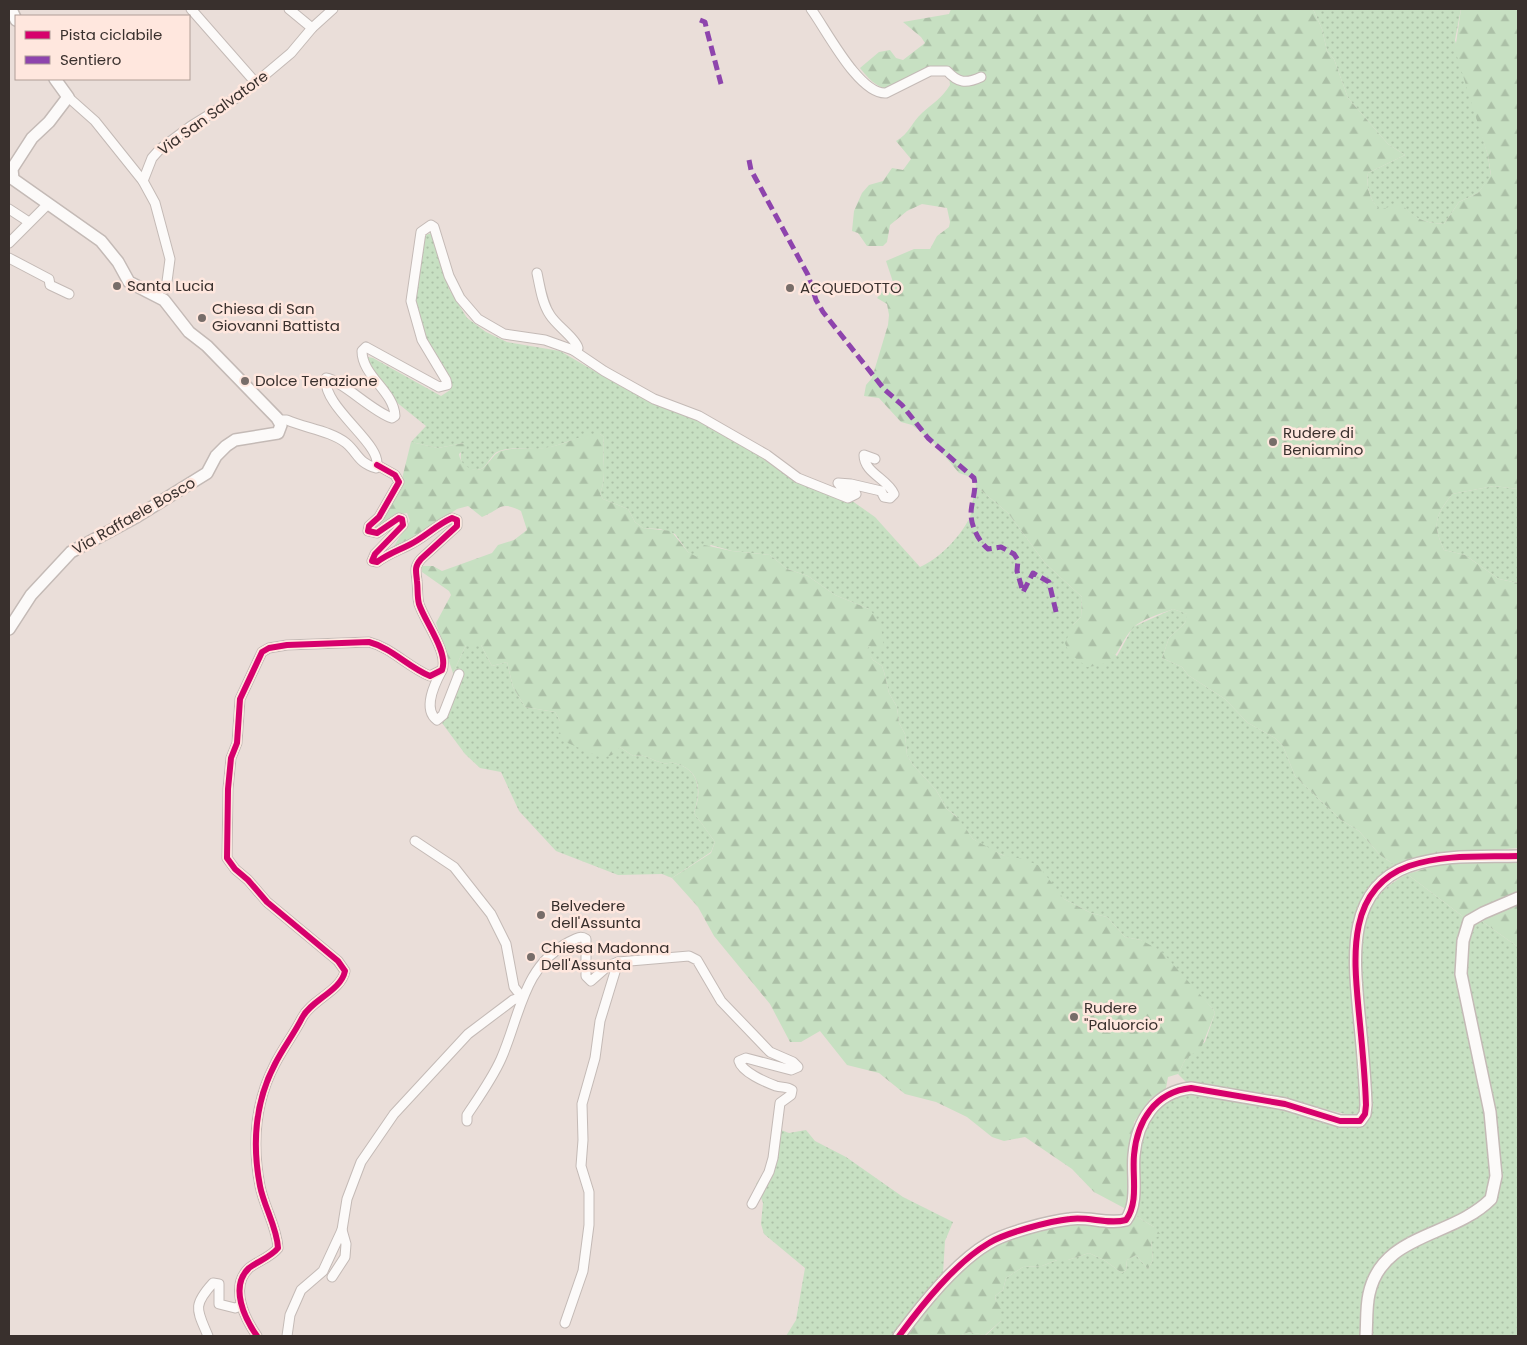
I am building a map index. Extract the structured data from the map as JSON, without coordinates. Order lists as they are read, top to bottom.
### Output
{
  "streets": {
    "street": ["Via San Salvatore", "Via Raffaele Bosco"]
  },
  "places": [
    "Santa Lucia",
    "ACQUEDOTTO",
    "Chiesa di San Giovanni Battista",
    "Dolce Tenazione",
    "Rudere di Beniamino",
    "Belvedere dell'Assunta",
    "Chiesa Madonna Dell'Assunta",
    "Rudere \"Paluorcio\""
  ],
  "legend": ["Pista ciclabile", "Sentiero"]
}
